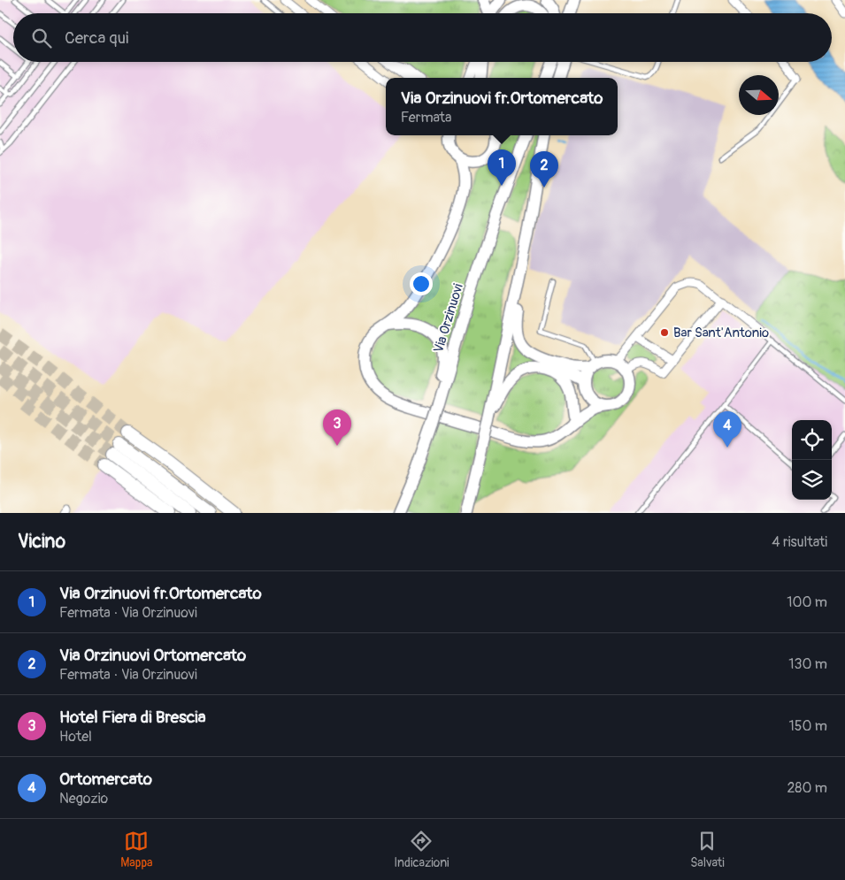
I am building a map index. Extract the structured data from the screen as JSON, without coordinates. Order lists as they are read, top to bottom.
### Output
{
  "streets": {
    "main road": ["Via Orzinuovi"]
  },
  "places": ["Bar Sant'Antonio"],
  "north": "right",
  "page": {
    "search": "Cerca qui",
    "popup": ["Via Orzinuovi fr.Ortomercato", "Fermata"],
    "pins": [
      "1",
      "2",
      "3",
      "4"
    ],
    "heading": ["Vicino", "4 risultati"],
    "list": [
      {
        "mark": "1",
        "name": "Via Orzinuovi fr.Ortomercato",
        "note": "Fermata · Via Orzinuovi",
        "value": "100 m"
      },
      {
        "mark": "2",
        "name": "Via Orzinuovi Ortomercato",
        "note": "Fermata · Via Orzinuovi",
        "value": "130 m"
      },
      {
        "mark": "3",
        "name": "Hotel Fiera di Brescia",
        "note": "Hotel",
        "value": "150 m"
      },
      {
        "mark": "4",
        "name": "Ortomercato",
        "note": "Negozio",
        "value": "280 m"
      }
    ],
    "nav": ["Mappa", "Indicazioni", "Salvati"]
  }
}
